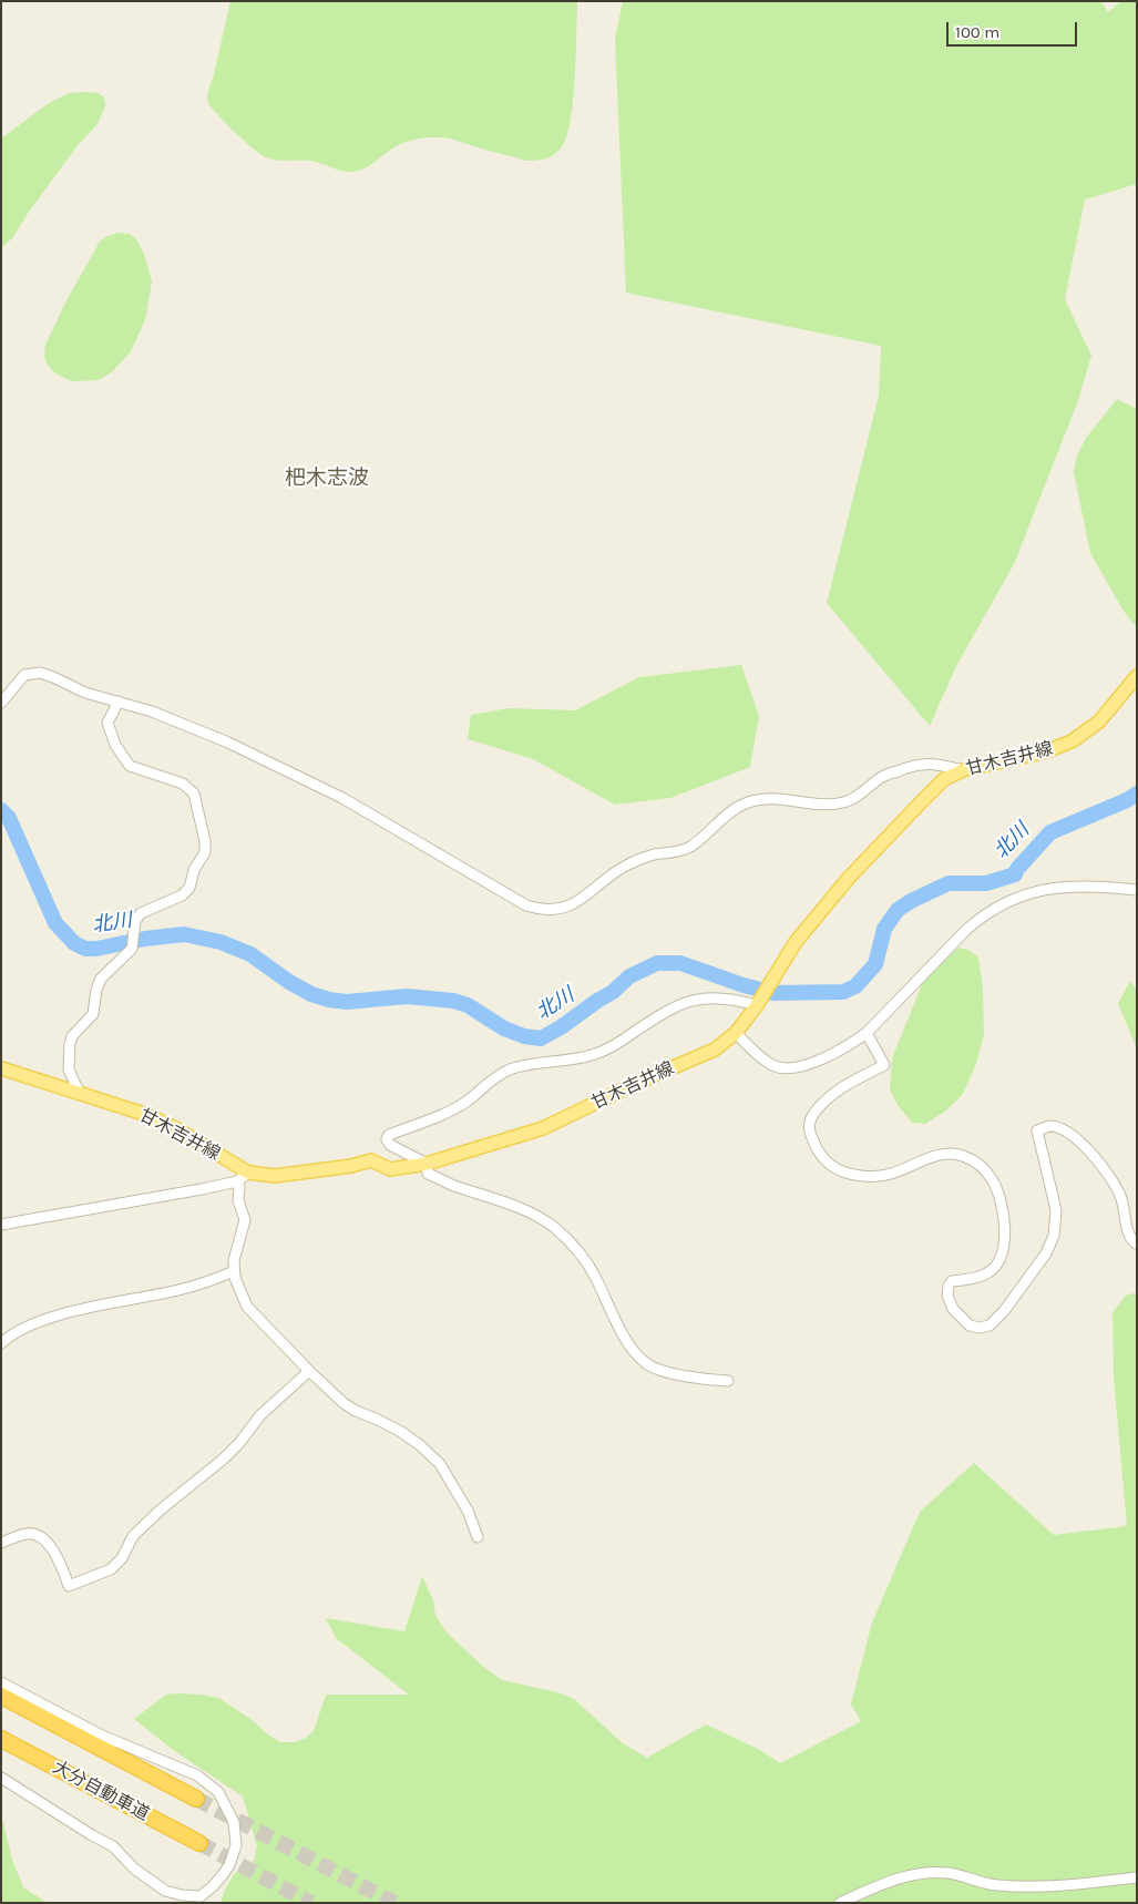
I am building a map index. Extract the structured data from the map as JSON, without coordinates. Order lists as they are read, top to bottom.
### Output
{
  "streets": {
    "highway": ["大分自動車道"],
    "main road": ["甘木吉井線"]
  },
  "districts": ["杷木志波"],
  "water": ["北川"],
  "scale_bar": "100 m"
}
